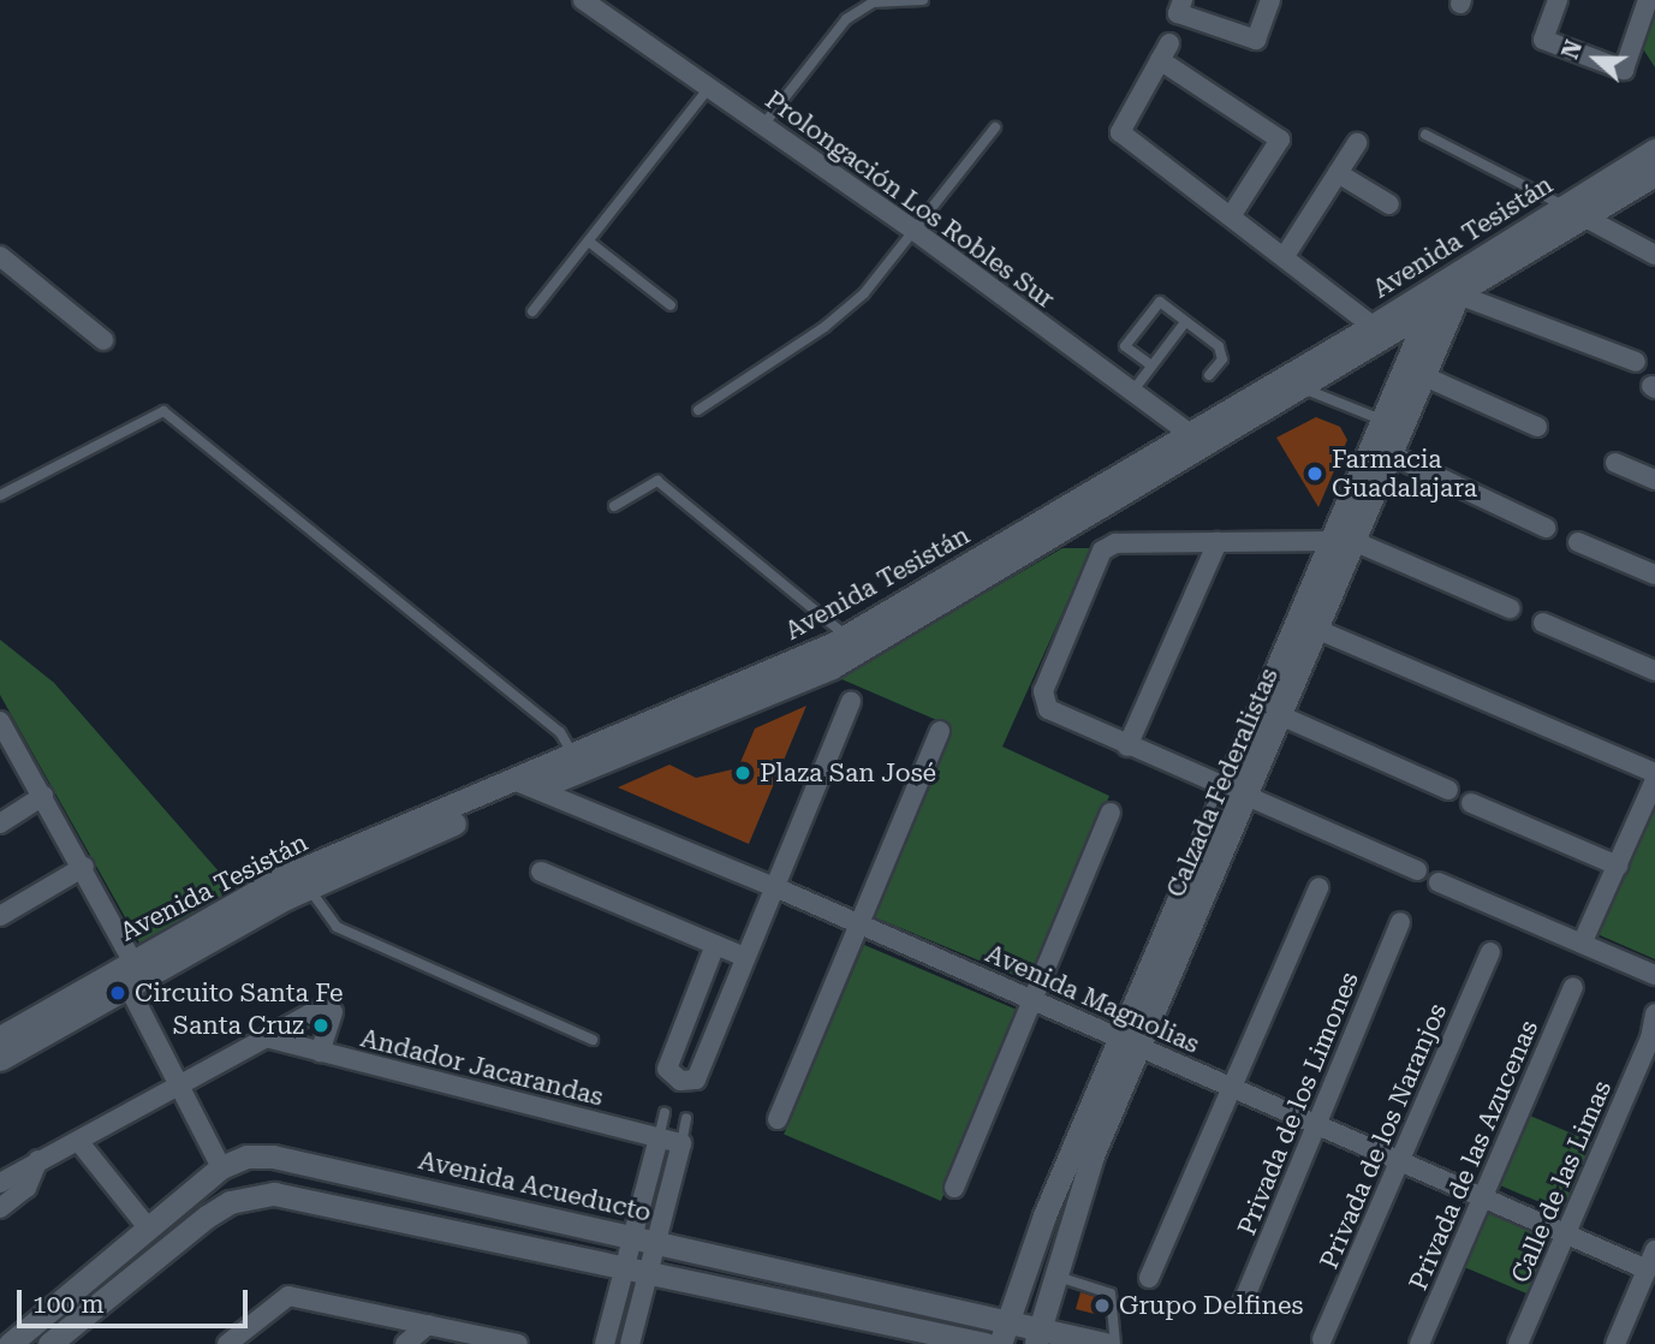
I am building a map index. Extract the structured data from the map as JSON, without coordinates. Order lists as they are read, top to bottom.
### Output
{
  "streets": {
    "street": [
      "Prolongación Los Robles Sur",
      "Avenida Tesistán",
      "Calzada Federalistas",
      "Avenida Magnolias",
      "Andador Jacarandas",
      "Privada de los Limones",
      "Privada de los Naranjos",
      "Privada de las Azucenas",
      "Calle de las Limas",
      "Avenida Acueducto"
    ]
  },
  "crossings": [
    ["Prolongación Los Robles Sur", "Avenida Tesistán"],
    ["Avenida Tesistán", "Calzada Federalistas"],
    ["Avenida Tesistán", "Avenida Magnolias"],
    ["Calzada Federalistas", "Avenida Magnolias"],
    ["Calzada Federalistas", "Avenida Acueducto"],
    ["Avenida Magnolias", "Privada de los Limones"],
    ["Avenida Magnolias", "Privada de los Naranjos"],
    ["Avenida Magnolias", "Privada de las Azucenas"],
    ["Avenida Magnolias", "Calle de las Limas"]
  ],
  "places": [
    "Farmacia Guadalajara",
    "Plaza San José",
    "Circuito Santa Fe",
    "Santa Cruz",
    "Grupo Delfines"
  ],
  "scale_bar": "100 m",
  "north": "left"
}
